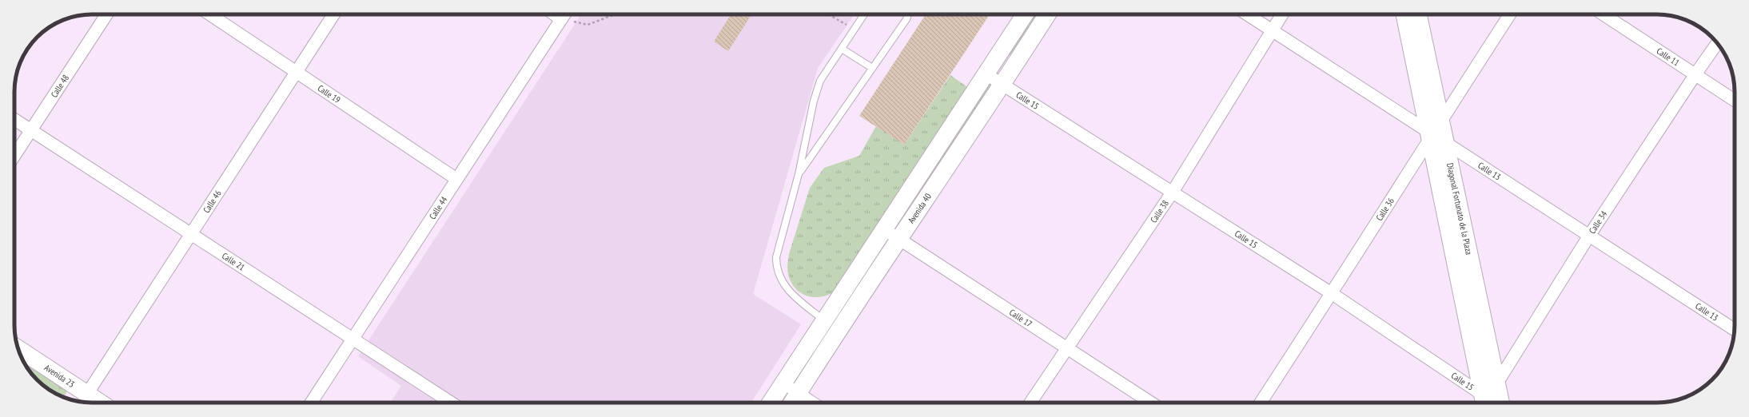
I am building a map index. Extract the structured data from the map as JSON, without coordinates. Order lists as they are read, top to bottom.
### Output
{
  "streets": {
    "main road": ["Avenida 40", "Diagonal Fortunato de la Plaza", "Avenida 23"],
    "street": [
      "Calle 11",
      "Calle 48",
      "Calle 19",
      "Calle 15",
      "Calle 13",
      "Calle 46",
      "Calle 44",
      "Calle 36",
      "Calle 38",
      "Calle 34",
      "Calle 21",
      "Calle 17"
    ]
  },
  "crossings": [
    ["Calle 11", "Calle 34"],
    ["Calle 48", "Calle 21"],
    ["Calle 19", "Calle 46"],
    ["Calle 19", "Calle 44"],
    ["Calle 15", "Avenida 40"],
    ["Calle 15", "Calle 36"],
    ["Calle 15", "Calle 38"],
    ["Calle 13", "Calle 36"],
    ["Calle 13", "Diagonal Fortunato de la Plaza"],
    ["Calle 13", "Calle 38"],
    ["Calle 13", "Calle 34"],
    ["Calle 46", "Calle 21"],
    ["Calle 46", "Avenida 23"],
    ["Calle 44", "Calle 21"],
    ["Avenida 40", "Calle 17"],
    ["Calle 36", "Diagonal Fortunato de la Plaza"],
    ["Diagonal Fortunato de la Plaza", "Calle 34"],
    ["Calle 38", "Calle 17"]
  ]
}
